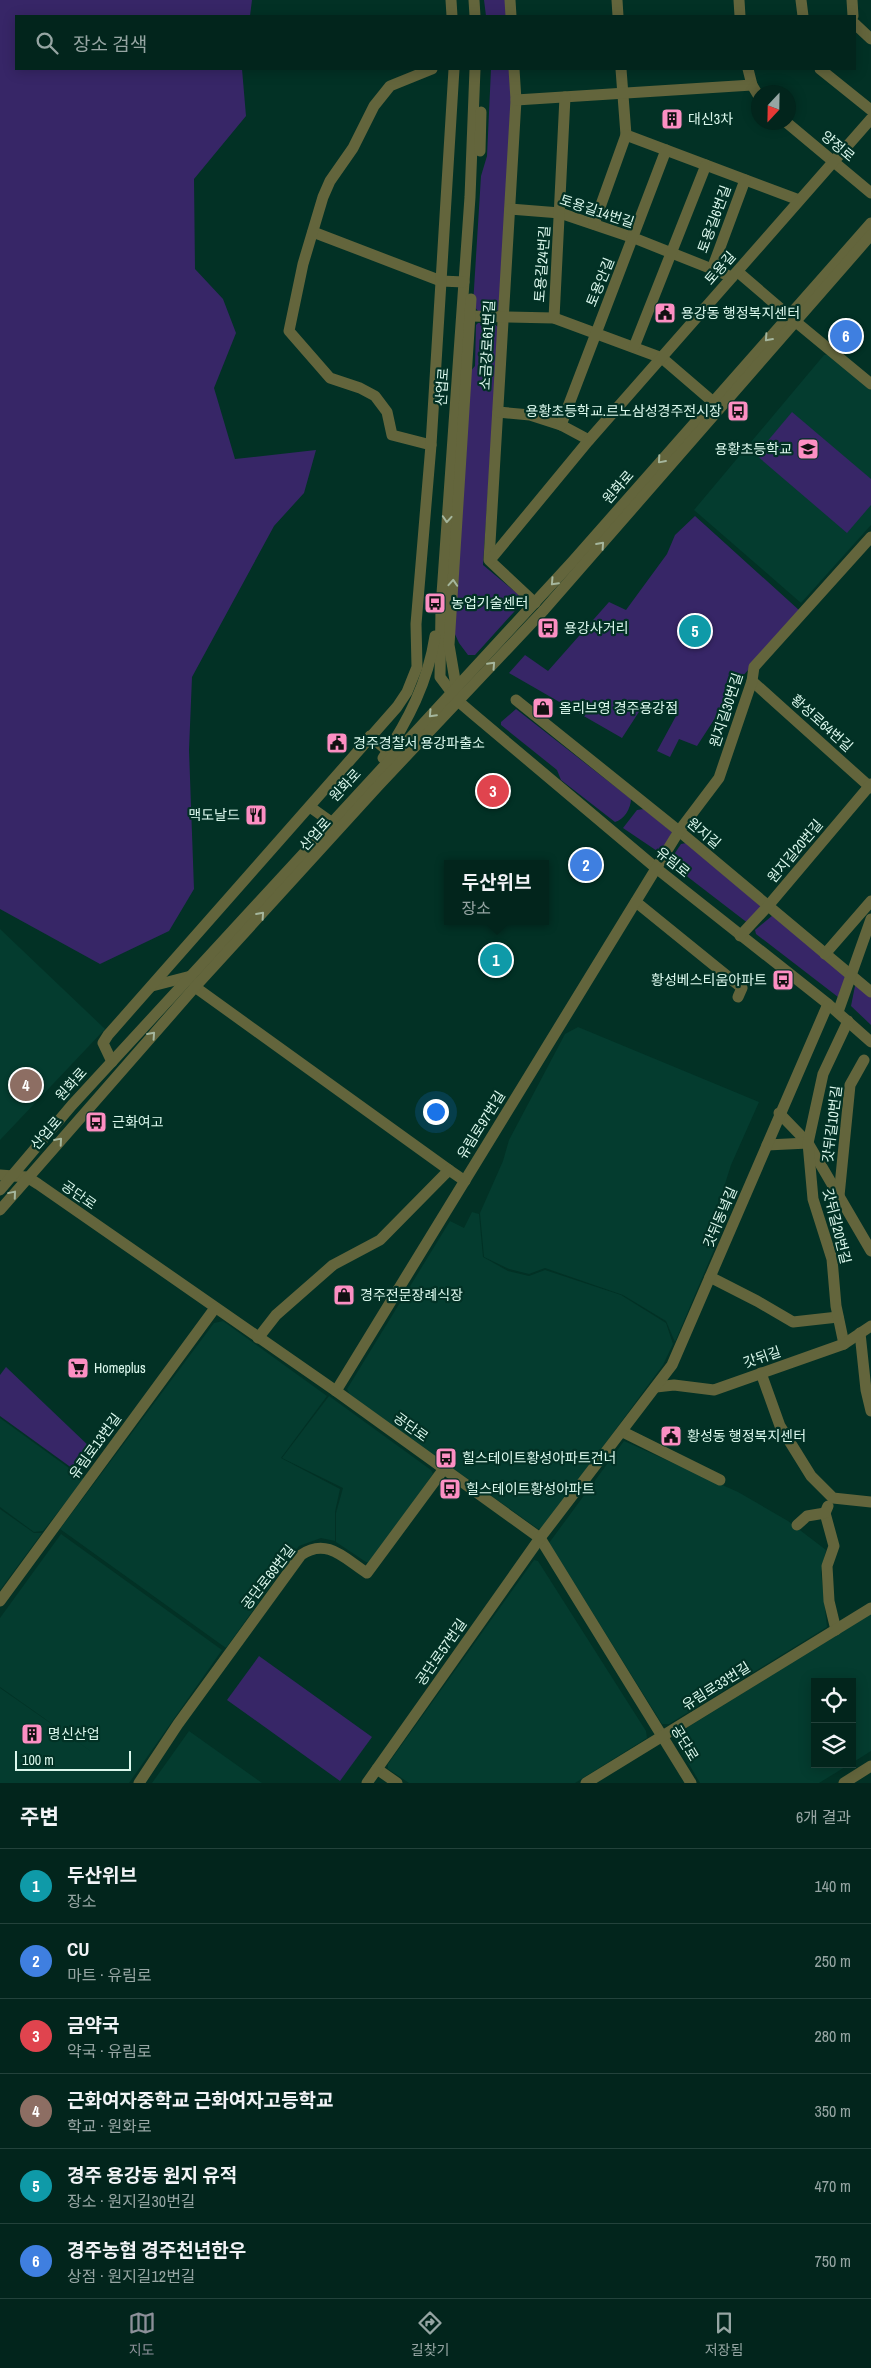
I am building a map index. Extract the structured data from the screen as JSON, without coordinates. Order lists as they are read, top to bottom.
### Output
{
  "streets": {
    "street": [
      "양정로",
      "토용길14번길",
      "토용길6번길",
      "토용길24번길",
      "토용길",
      "토용안길",
      "소금강로61번길",
      "산업로",
      "원화로",
      "원지길30번길",
      "황성로64번길",
      "원지길",
      "원지길20번길",
      "유림로",
      "갓뒤길10번길",
      "유림로97번길",
      "공단로",
      "갓뒤동녘길",
      "갓뒤길20번길",
      "갓뒤길",
      "유림로13번길",
      "공단로69번길",
      "공단로57번길",
      "유림로33번길"
    ]
  },
  "crossings": [
    ["양정로", "토용길"],
    ["토용길14번길", "토용길6번길"],
    ["토용길14번길", "토용길24번길"],
    ["토용길14번길", "토용길"],
    ["토용길14번길", "토용안길"],
    ["토용길14번길", "소금강로61번길"],
    ["토용길6번길", "토용길"],
    ["토용길6번길", "토용안길"],
    ["토용길24번길", "토용길"],
    ["토용길24번길", "토용안길"],
    ["토용길", "소금강로61번길"],
    ["산업로", "원화로"],
    ["산업로", "유림로"],
    ["산업로", "공단로"],
    ["원화로", "유림로"],
    ["원지길30번길", "황성로64번길"],
    ["원지길30번길", "원지길"],
    ["원지길30번길", "유림로"],
    ["원지길30번길", "유림로97번길"],
    ["황성로64번길", "원지길20번길"],
    ["원지길", "원지길20번길"],
    ["원지길20번길", "유림로"],
    ["유림로", "유림로97번길"],
    ["유림로", "갓뒤동녘길"],
    ["유림로", "갓뒤길20번길"],
    ["유림로97번길", "공단로"],
    ["공단로", "갓뒤동녘길"],
    ["공단로", "유림로13번길"],
    ["공단로", "공단로69번길"],
    ["공단로", "공단로57번길"],
    ["공단로", "유림로33번길"],
    ["갓뒤동녘길", "갓뒤길"],
    ["갓뒤동녘길", "공단로57번길"],
    ["갓뒤길20번길", "갓뒤길"]
  ],
  "places": {
    "building": ["대신3차", "명신산업"],
    "public building": ["용강동 행정복지센터", "경주경찰서 용강파출소", "황성동 행정복지센터"],
    "bus stop": [
      "용황초등학교.르노삼성경주전시장",
      "농업기술센터",
      "용강사거리",
      "황성베스티움아파트",
      "근화여고",
      "힐스테이트황성아파트건너",
      "힐스테이트황성아파트"
    ],
    "school or university": ["용황초등학교"],
    "shop": ["올리브영 경주용강점", "경주전문장례식장"],
    "restaurant": ["맥도날드"],
    "supermarket": ["Homeplus"]
  },
  "scale_bar": "100 m",
  "north": "bottom",
  "page": {
    "search": "장소 검색",
    "pins": [
      "6",
      "5",
      "3",
      "2",
      "1",
      "4"
    ],
    "popup": ["두산위브", "장소"],
    "scale": "100 m",
    "heading": ["주변", "6개 결과"],
    "list": [
      {
        "mark": "1",
        "name": "두산위브",
        "note": "장소",
        "value": "140 m"
      },
      {
        "mark": "2",
        "name": "CU",
        "note": "마트 · 유림로",
        "value": "250 m"
      },
      {
        "mark": "3",
        "name": "금약국",
        "note": "약국 · 유림로",
        "value": "280 m"
      },
      {
        "mark": "4",
        "name": "근화여자중학교 근화여자고등학교",
        "note": "학교 · 원화로",
        "value": "350 m"
      },
      {
        "mark": "5",
        "name": "경주 용강동 원지 유적",
        "note": "장소 · 원지길30번길",
        "value": "470 m"
      },
      {
        "mark": "6",
        "name": "경주농협 경주천년한우",
        "note": "상점 · 원지길12번길",
        "value": "750 m"
      }
    ],
    "nav": ["지도", "길찾기", "저장됨"]
  }
}
